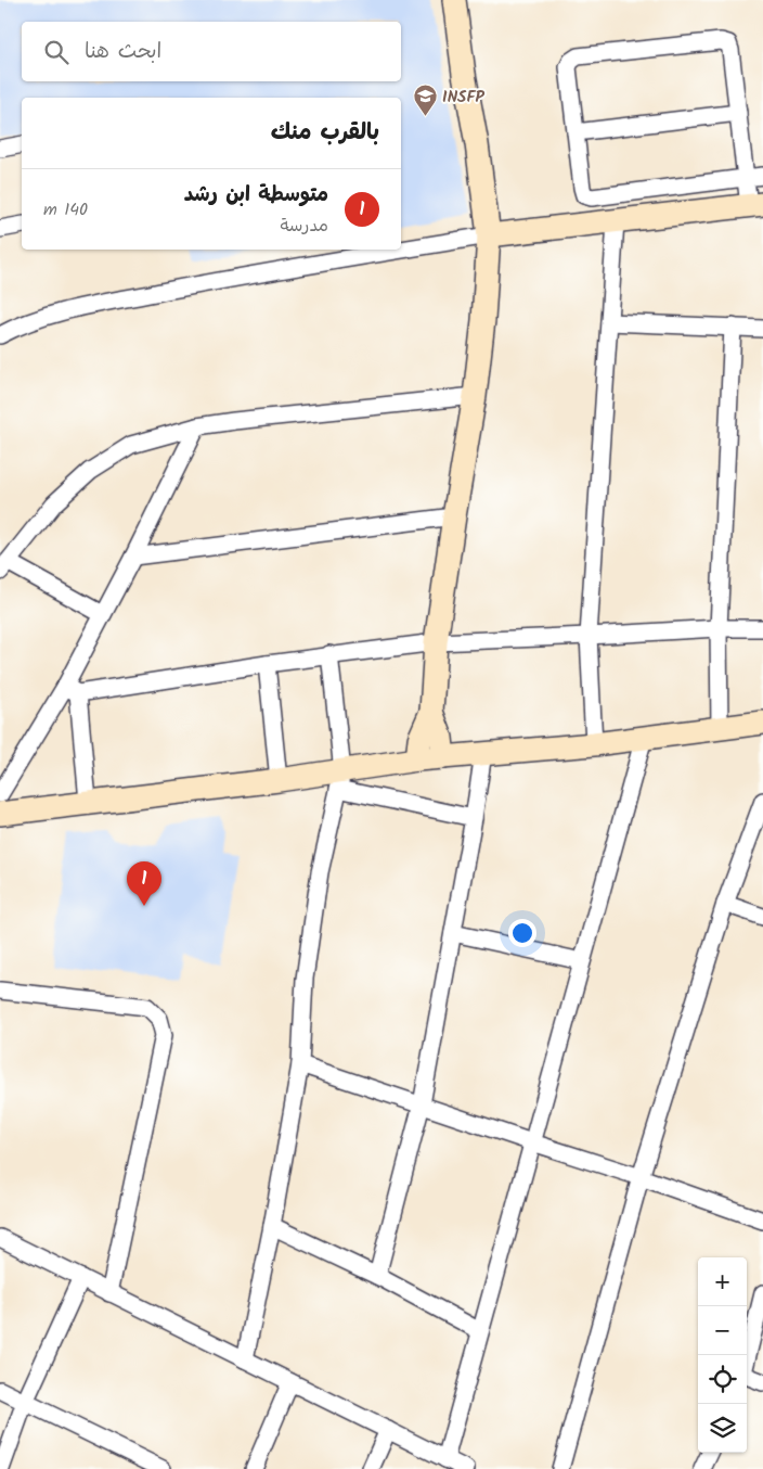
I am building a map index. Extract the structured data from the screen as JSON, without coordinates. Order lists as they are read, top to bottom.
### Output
{
  "places": {
    "school or university": ["INSFP"]
  },
  "page": {
    "search": "ابحث هنا",
    "heading": "بالقرب منك",
    "list": [
      {
        "mark": "1",
        "name": "متوسطة ابن رشد",
        "note": "مدرسة",
        "value": "140 m"
      }
    ],
    "pins": "1",
    "map_buttons": ["+", "−"]
  }
}
